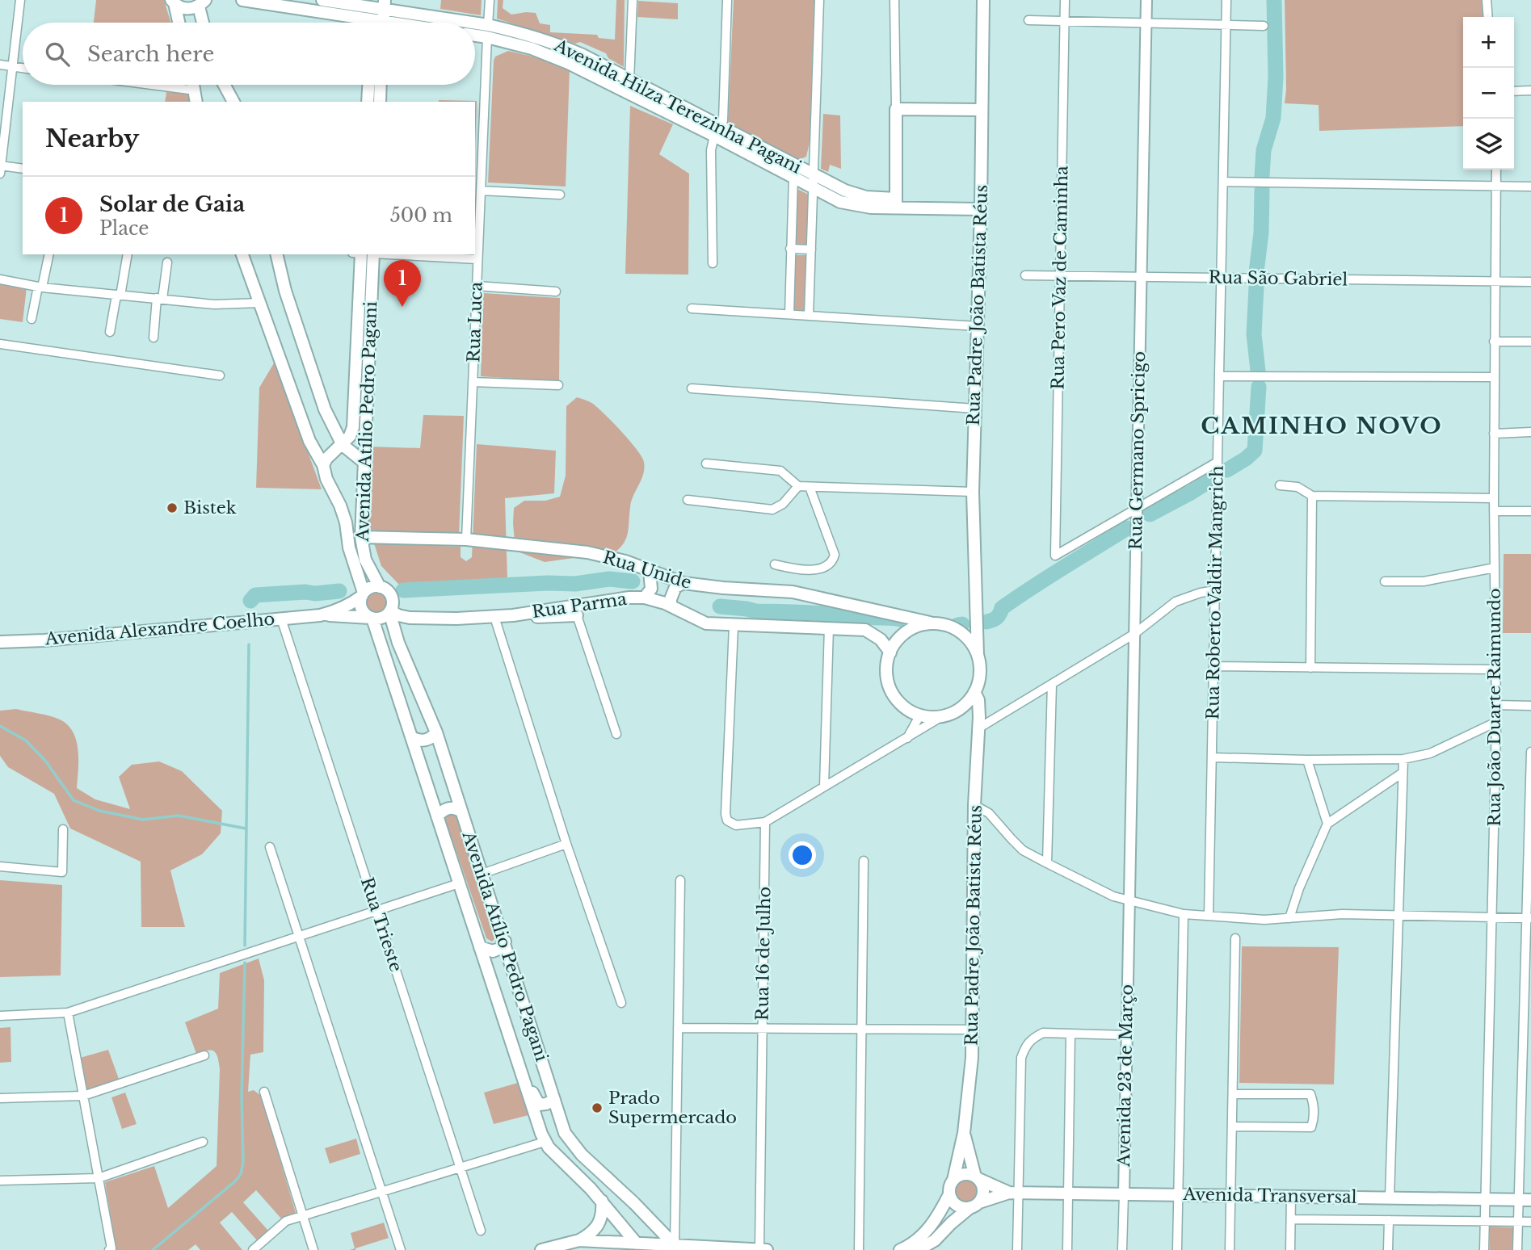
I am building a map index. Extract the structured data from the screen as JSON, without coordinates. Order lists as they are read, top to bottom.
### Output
{
  "streets": {
    "main road": [
      "Avenida Hilza Terezinha Pagani",
      "Rua Padre João Batista Réus",
      "Avenida Atílio Pedro Pagani",
      "Rua Unide",
      "Rua Parma",
      "Avenida Alexandre Coelho",
      "Avenida Transversal"
    ],
    "street": [
      "Rua Pero Vaz de Caminha",
      "Rua São Gabriel",
      "Rua Luca",
      "Rua Germano Spricigo",
      "Rua Roberto Valdir Mangrich",
      "Rua João Duarte Raimundo",
      "Rua Trieste",
      "Rua 16 de Julho",
      "Avenida 23 de Março"
    ]
  },
  "crossings": [
    ["Avenida Hilza Terezinha Pagani", "Rua Luca"],
    ["Rua Pero Vaz de Caminha", "Rua São Gabriel"],
    ["Rua Pero Vaz de Caminha", "Rua Germano Spricigo"],
    ["Rua São Gabriel", "Rua Germano Spricigo"],
    ["Rua São Gabriel", "Rua Roberto Valdir Mangrich"],
    ["Rua São Gabriel", "Rua João Duarte Raimundo"],
    ["Rua Padre João Batista Réus", "Rua Unide"],
    ["Rua Padre João Batista Réus", "Rua Parma"],
    ["Rua Padre João Batista Réus", "Avenida Transversal"],
    ["Rua Luca", "Rua Unide"],
    ["Avenida Atílio Pedro Pagani", "Rua Unide"],
    ["Avenida Atílio Pedro Pagani", "Rua Parma"],
    ["Avenida Atílio Pedro Pagani", "Avenida Alexandre Coelho"],
    ["Rua Germano Spricigo", "Avenida 23 de Março"],
    ["Rua Unide", "Rua Parma"],
    ["Rua Parma", "Avenida Alexandre Coelho"],
    ["Avenida Alexandre Coelho", "Rua Trieste"],
    ["Rua João Duarte Raimundo", "Avenida Transversal"],
    ["Avenida 23 de Março", "Avenida Transversal"]
  ],
  "districts": ["CAMINHO NOVO"],
  "places": ["Bistek", "Prado Supermercado"],
  "page": {
    "map_buttons": ["+", "−"],
    "search": "Search here",
    "heading": "Nearby",
    "list": [
      {
        "mark": "1",
        "name": "Solar de Gaia",
        "note": "Place",
        "value": "500 m"
      }
    ],
    "pins": "1"
  }
}
